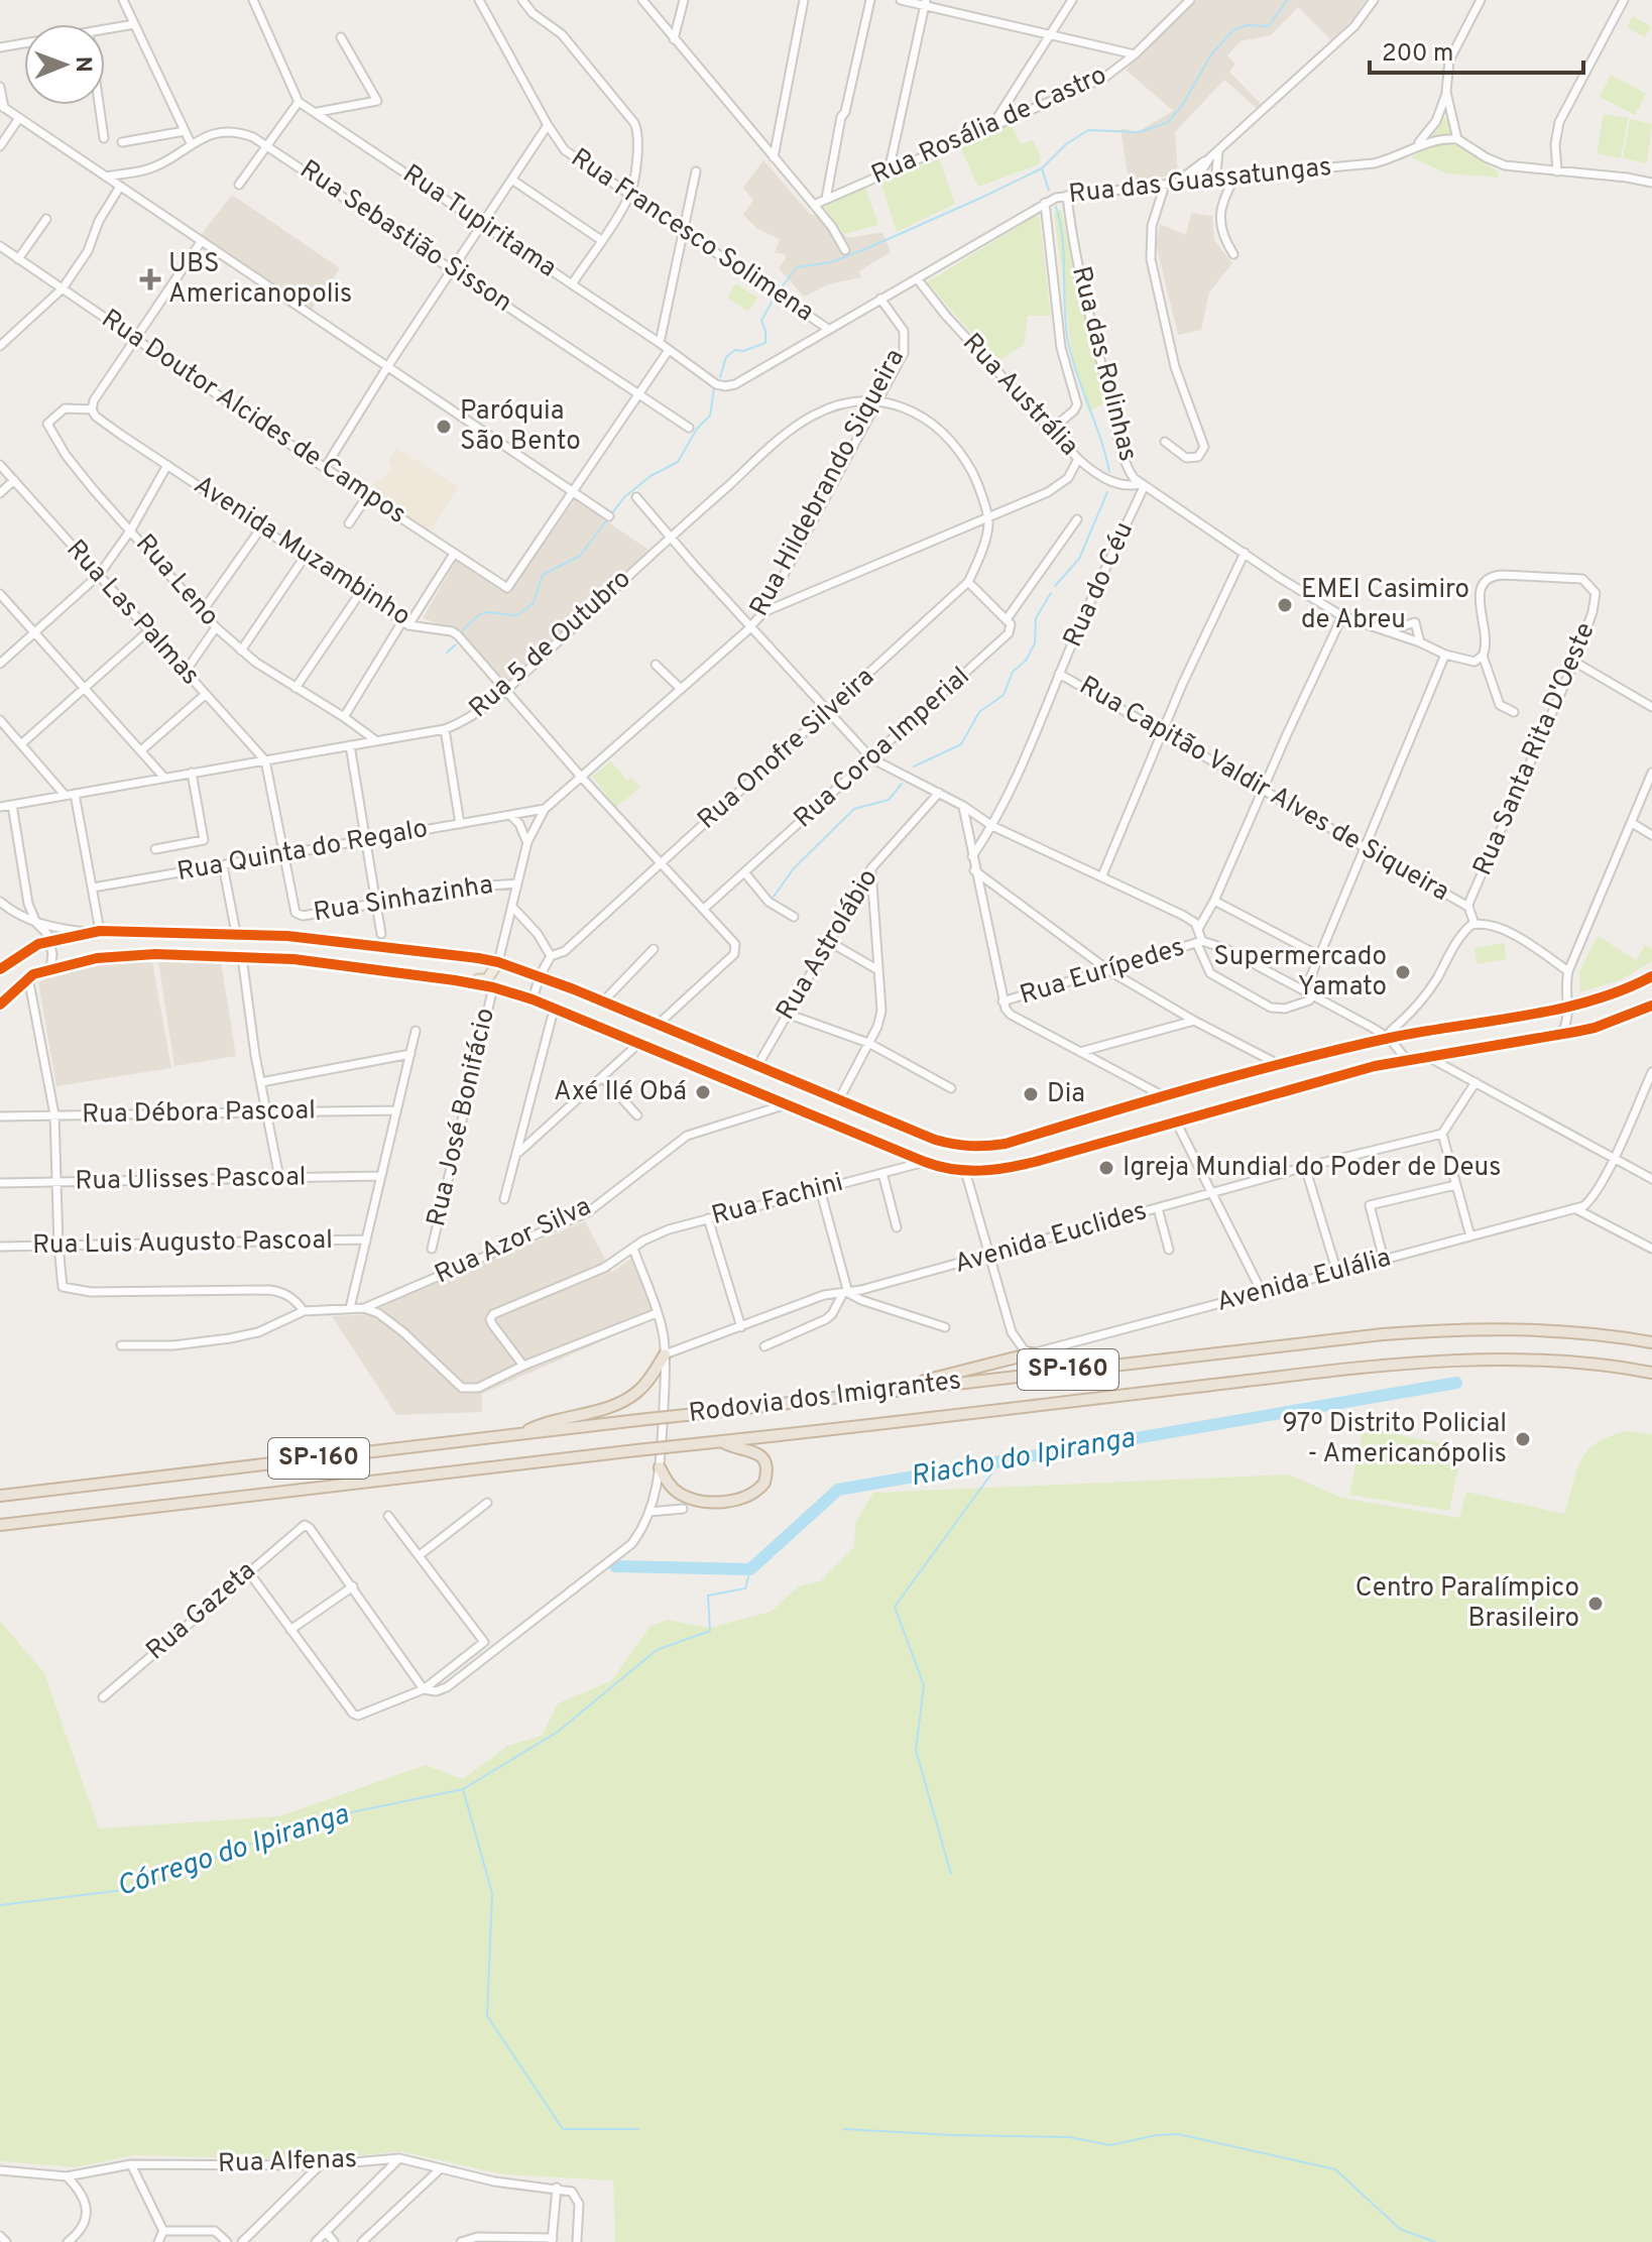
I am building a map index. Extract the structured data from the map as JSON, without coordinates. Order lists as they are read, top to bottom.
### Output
{
  "streets": {
    "highway": ["SP-160", "Rodovia dos Imigrantes"],
    "street": [
      "Rua Rosália de Castro",
      "Rua das Guassatungas",
      "Rua Tupiritama",
      "Rua Francesco Solimena",
      "Rua Sebastião Sisson",
      "Rua das Rolinhas",
      "Rua Austrália",
      "Rua Doutor Alcides de Campos",
      "Rua Hildebrando Siqueira",
      "Avenida Muzambinho",
      "Rua Leno",
      "Rua do Céu",
      "Rua Las Palmas",
      "Rua 5 de Outubro",
      "Rua Coroa Imperial",
      "Rua Onofre Silveira",
      "Rua Santa Rita D'Oeste",
      "Rua Capitão Valdir Alves de Siqueira",
      "Rua Quinta do Regalo",
      "Rua Sinhazinha",
      "Rua Astrolábio",
      "Rua Eurípedes",
      "Rua Débora Pascoal",
      "Rua José Bonifácio",
      "Rua Ulisses Pascoal",
      "Rua Fachini",
      "Avenida Euclides",
      "Rua Azor Silva",
      "Rua Luis Augusto Pascoal",
      "Avenida Eulália",
      "Rua Gazeta",
      "Rua Alfenas"
    ]
  },
  "crossings": [
    ["Rua das Guassatungas", "Rua Tupiritama"],
    ["Rua das Guassatungas", "Rua Francesco Solimena"],
    ["Rua das Guassatungas", "Rua das Rolinhas"],
    ["Rua das Guassatungas", "Rua Austrália"],
    ["Rua das Guassatungas", "Rua Hildebrando Siqueira"],
    ["Rua das Rolinhas", "Rua Austrália"],
    ["Rua das Rolinhas", "Rua do Céu"],
    ["Rua das Rolinhas", "Rua Santa Rita D'Oeste"],
    ["Rua Austrália", "Rua do Céu"],
    ["Rua Hildebrando Siqueira", "Avenida Muzambinho"],
    ["Rua Hildebrando Siqueira", "Rua 5 de Outubro"],
    ["Rua Hildebrando Siqueira", "Rua Quinta do Regalo"],
    ["Rua Hildebrando Siqueira", "Rua Sinhazinha"],
    ["Avenida Muzambinho", "Rua Leno"],
    ["Avenida Muzambinho", "Rua 5 de Outubro"],
    ["Avenida Muzambinho", "Rua Coroa Imperial"],
    ["Avenida Muzambinho", "Rua Onofre Silveira"],
    ["Rua Leno", "Rua 5 de Outubro"],
    ["Rua do Céu", "Rua Capitão Valdir Alves de Siqueira"],
    ["Rua Las Palmas", "Rua 5 de Outubro"],
    ["Rua 5 de Outubro", "Rua Onofre Silveira"],
    ["Rua Santa Rita D'Oeste", "Rua Capitão Valdir Alves de Siqueira"],
    ["Rua Quinta do Regalo", "Rua Sinhazinha"]
  ],
  "water": ["Riacho do Ipiranga", "Córrego do Ipiranga"],
  "places": {
    "health": ["UBS Americanopolis"],
    "other": [
      "Paróquia São Bento",
      "EMEI Casimiro de Abreu",
      "Supermercado Yamato",
      "Axé Ilé Obá",
      "Dia",
      "Igreja Mundial do Poder de Deus",
      "97º Distrito Policial - Americanópolis",
      "Centro Paralímpico Brasileiro"
    ]
  },
  "scale_bar": "200 m",
  "north": "right"
}
